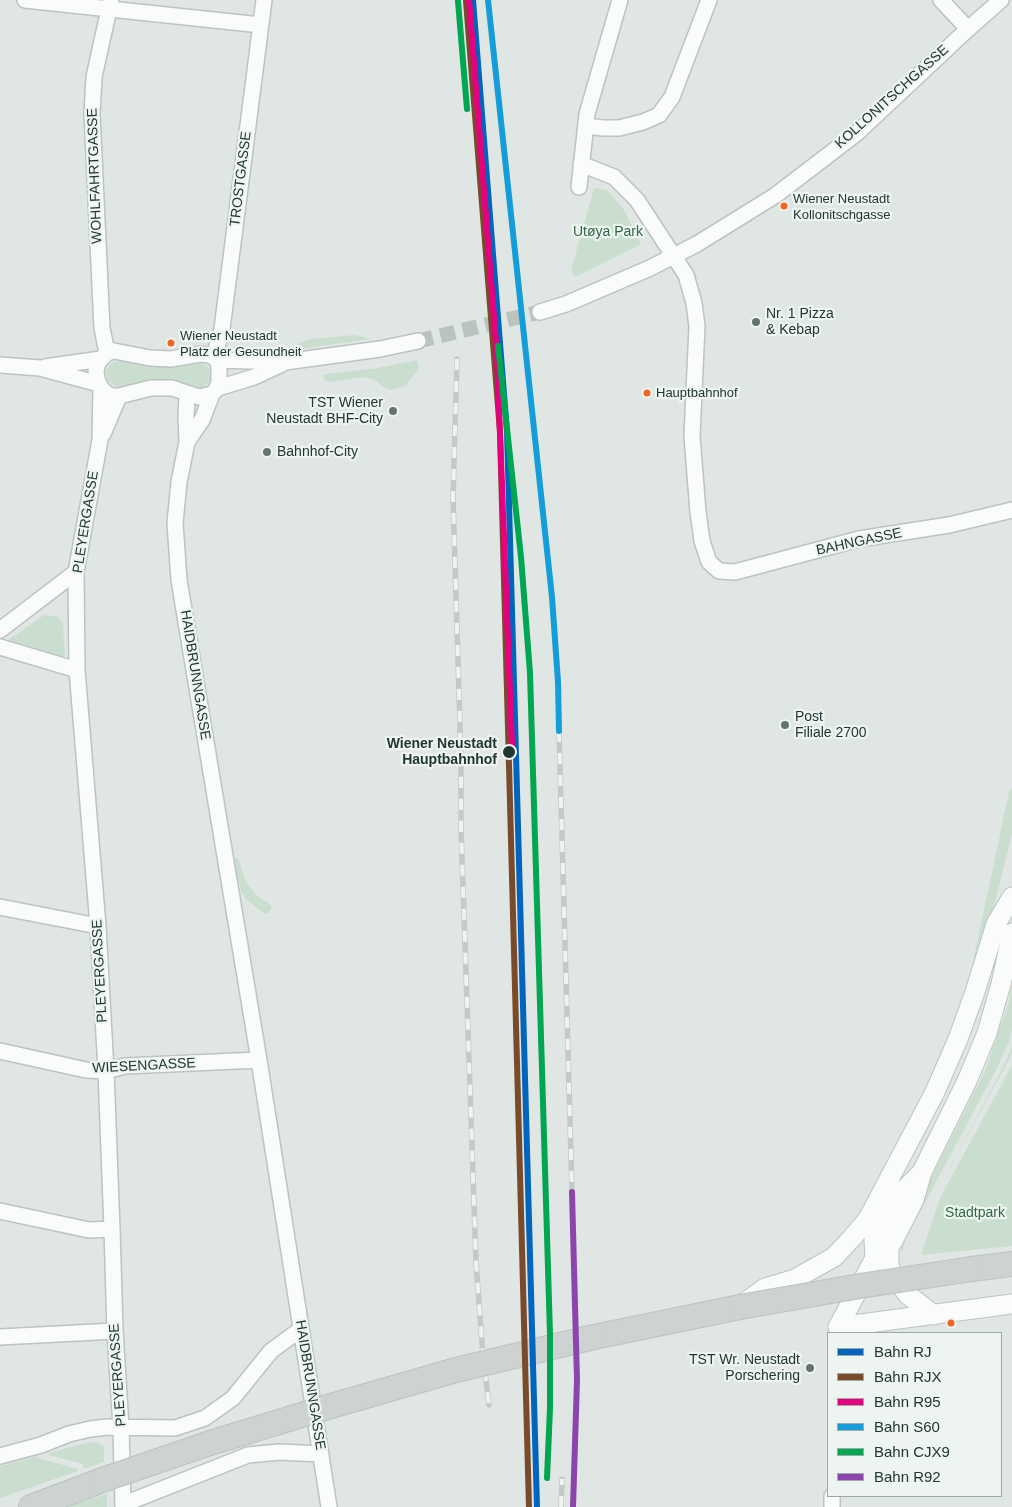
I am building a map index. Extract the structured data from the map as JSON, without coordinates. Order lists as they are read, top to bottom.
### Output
{
  "streets": {
    "street": [
      "KOLLONITSCHGASSE",
      "WOHLFAHRTGASSE",
      "TROSTGASSE",
      "PLEYERGASSE",
      "BAHNGASSE",
      "HAIDBRUNNGASSE",
      "WIESENGASSE"
    ]
  },
  "crossings": [
    ["KOLLONITSCHGASSE", "BAHNGASSE"],
    ["WOHLFAHRTGASSE", "PLEYERGASSE"],
    ["TROSTGASSE", "HAIDBRUNNGASSE"],
    ["PLEYERGASSE", "WIESENGASSE"],
    ["HAIDBRUNNGASSE", "WIESENGASSE"]
  ],
  "parks": ["Utøya Park", "Stadtpark"],
  "places": [
    "Wiener Neustadt Kollonitschgasse",
    "Nr. 1 Pizza & Kebap",
    "Wiener Neustadt Platz der Gesundheit",
    "Hauptbahnhof",
    "TST Wiener Neustadt BHF-City",
    "Bahnhof-City",
    "Post Filiale 2700",
    "Wiener Neustadt Hauptbahnhof",
    "TST Wr. Neustadt Porschering"
  ],
  "lines": [
    "rail line RJ",
    "rail line R95",
    "rail line S60",
    "rail line RJX",
    "rail line CJX9",
    "rail line R92"
  ],
  "legend": [
    "Bahn RJ",
    "Bahn RJX",
    "Bahn R95",
    "Bahn S60",
    "Bahn CJX9",
    "Bahn R92"
  ]
}
